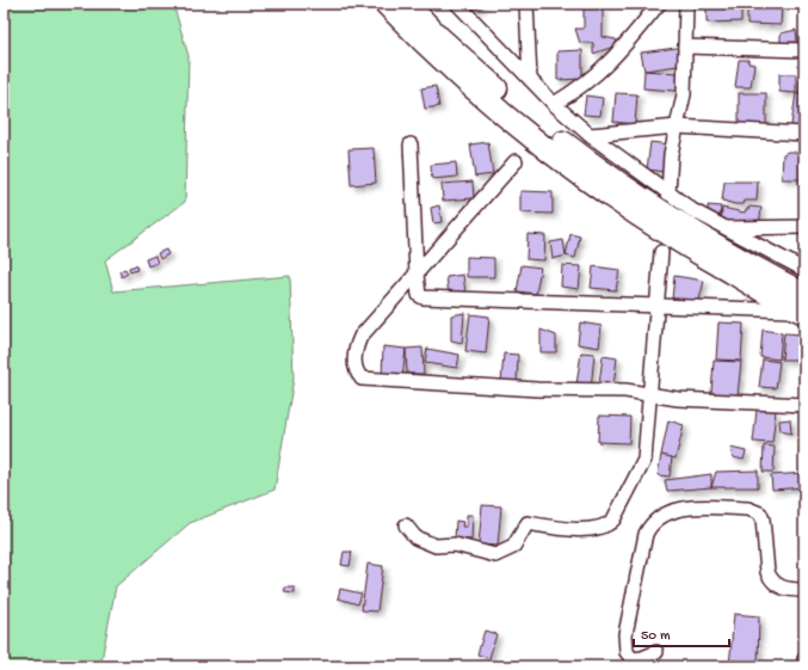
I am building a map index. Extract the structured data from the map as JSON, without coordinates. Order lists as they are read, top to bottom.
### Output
{
  "scale_bar": "50 m"
}
